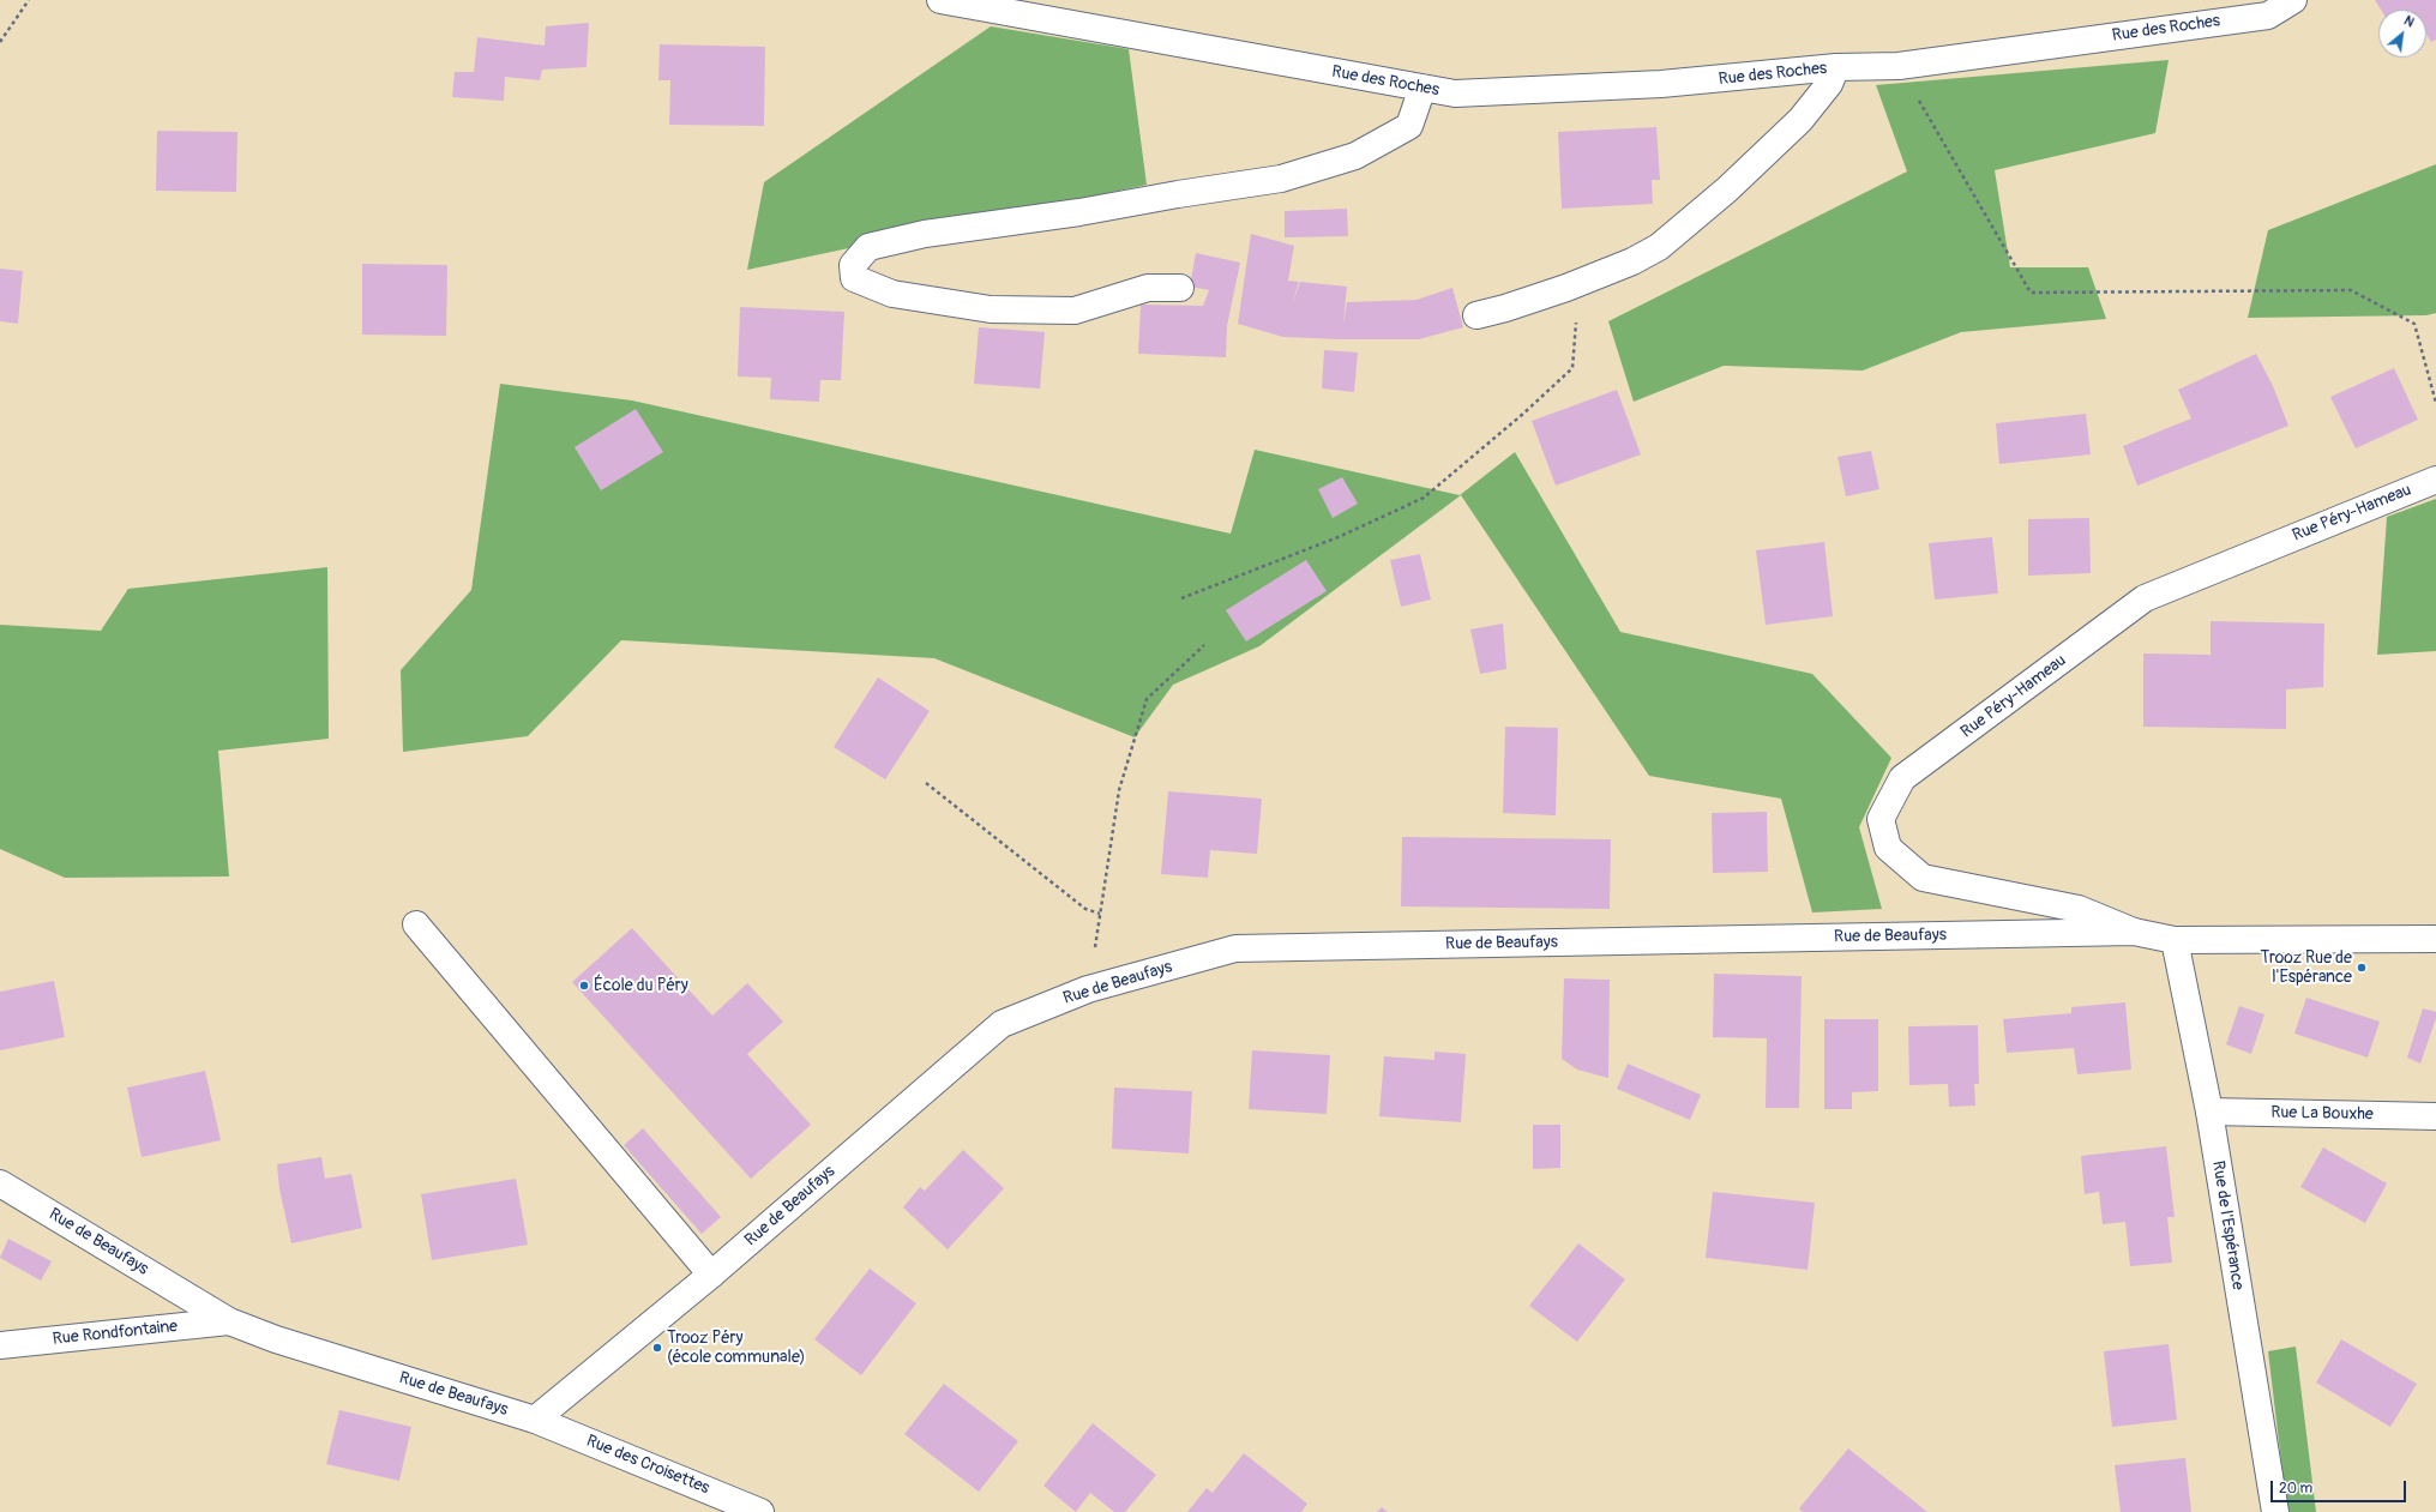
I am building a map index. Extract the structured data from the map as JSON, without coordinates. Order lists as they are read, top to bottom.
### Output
{
  "streets": {
    "street": [
      "Rue des Roches",
      "Rue Péry-Hameau",
      "Rue de Beaufays",
      "Rue La Bouxhe",
      "Rue de l'Espérance",
      "Rue Rondfontaine",
      "Rue des Croisettes"
    ]
  },
  "crossings": [
    ["Rue Péry-Hameau", "Rue de Beaufays"],
    ["Rue de Beaufays", "Rue de l'Espérance"],
    ["Rue de Beaufays", "Rue Rondfontaine"],
    ["Rue de Beaufays", "Rue des Croisettes"],
    ["Rue La Bouxhe", "Rue de l'Espérance"]
  ],
  "places": ["Trooz Rue de l'Espérance", "École du Péry", "Trooz Péry (école communale)"],
  "scale_bar": "20 m",
  "north": "top right"
}
